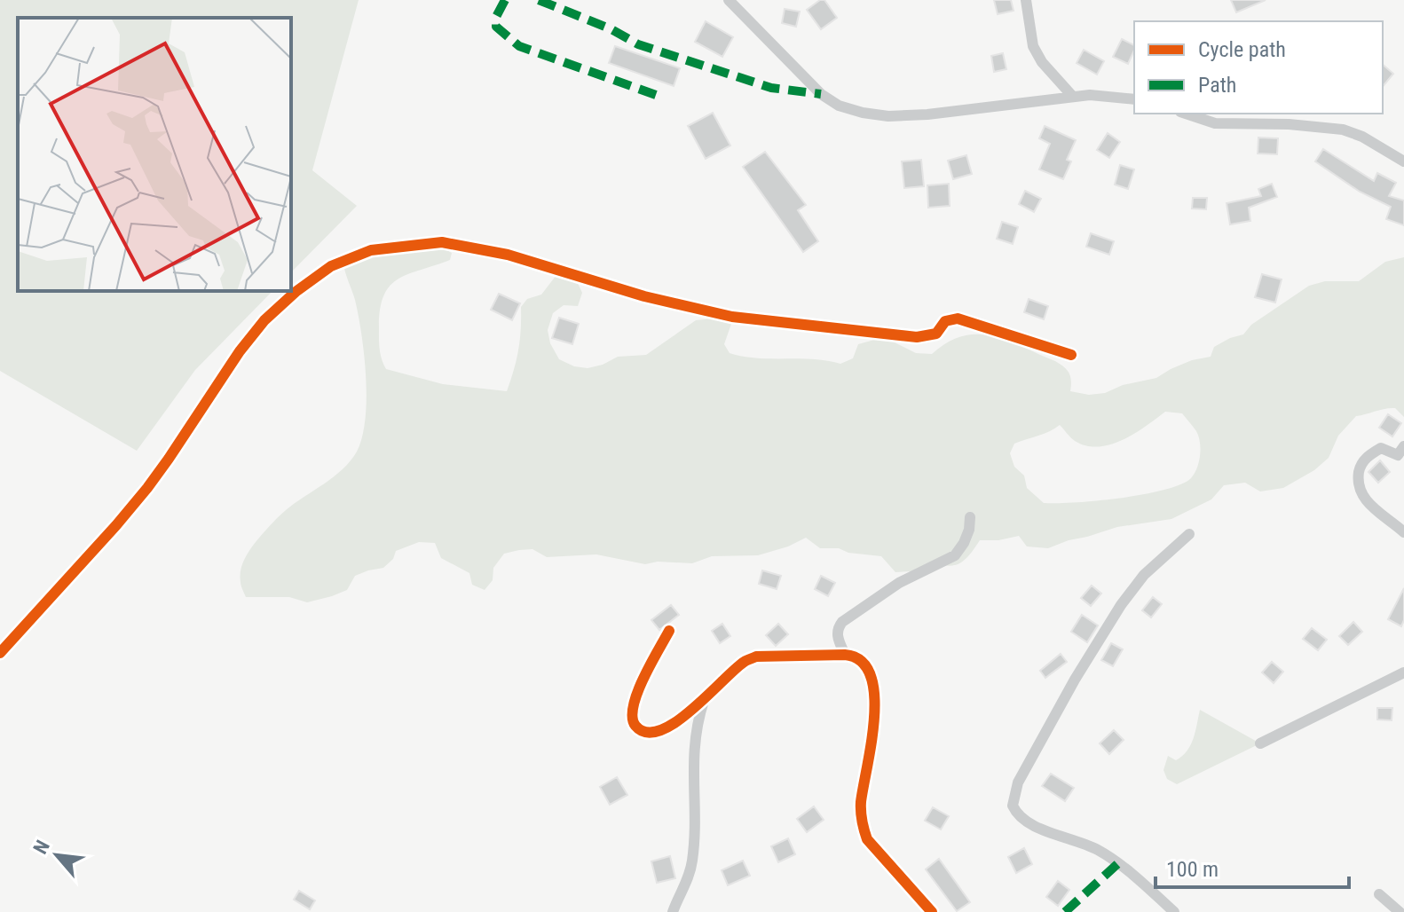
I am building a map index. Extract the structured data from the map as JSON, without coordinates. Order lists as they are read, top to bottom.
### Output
{
  "legend": ["Cycle path", "Path"],
  "scale_bar": "100 m",
  "north": "top left"
}
